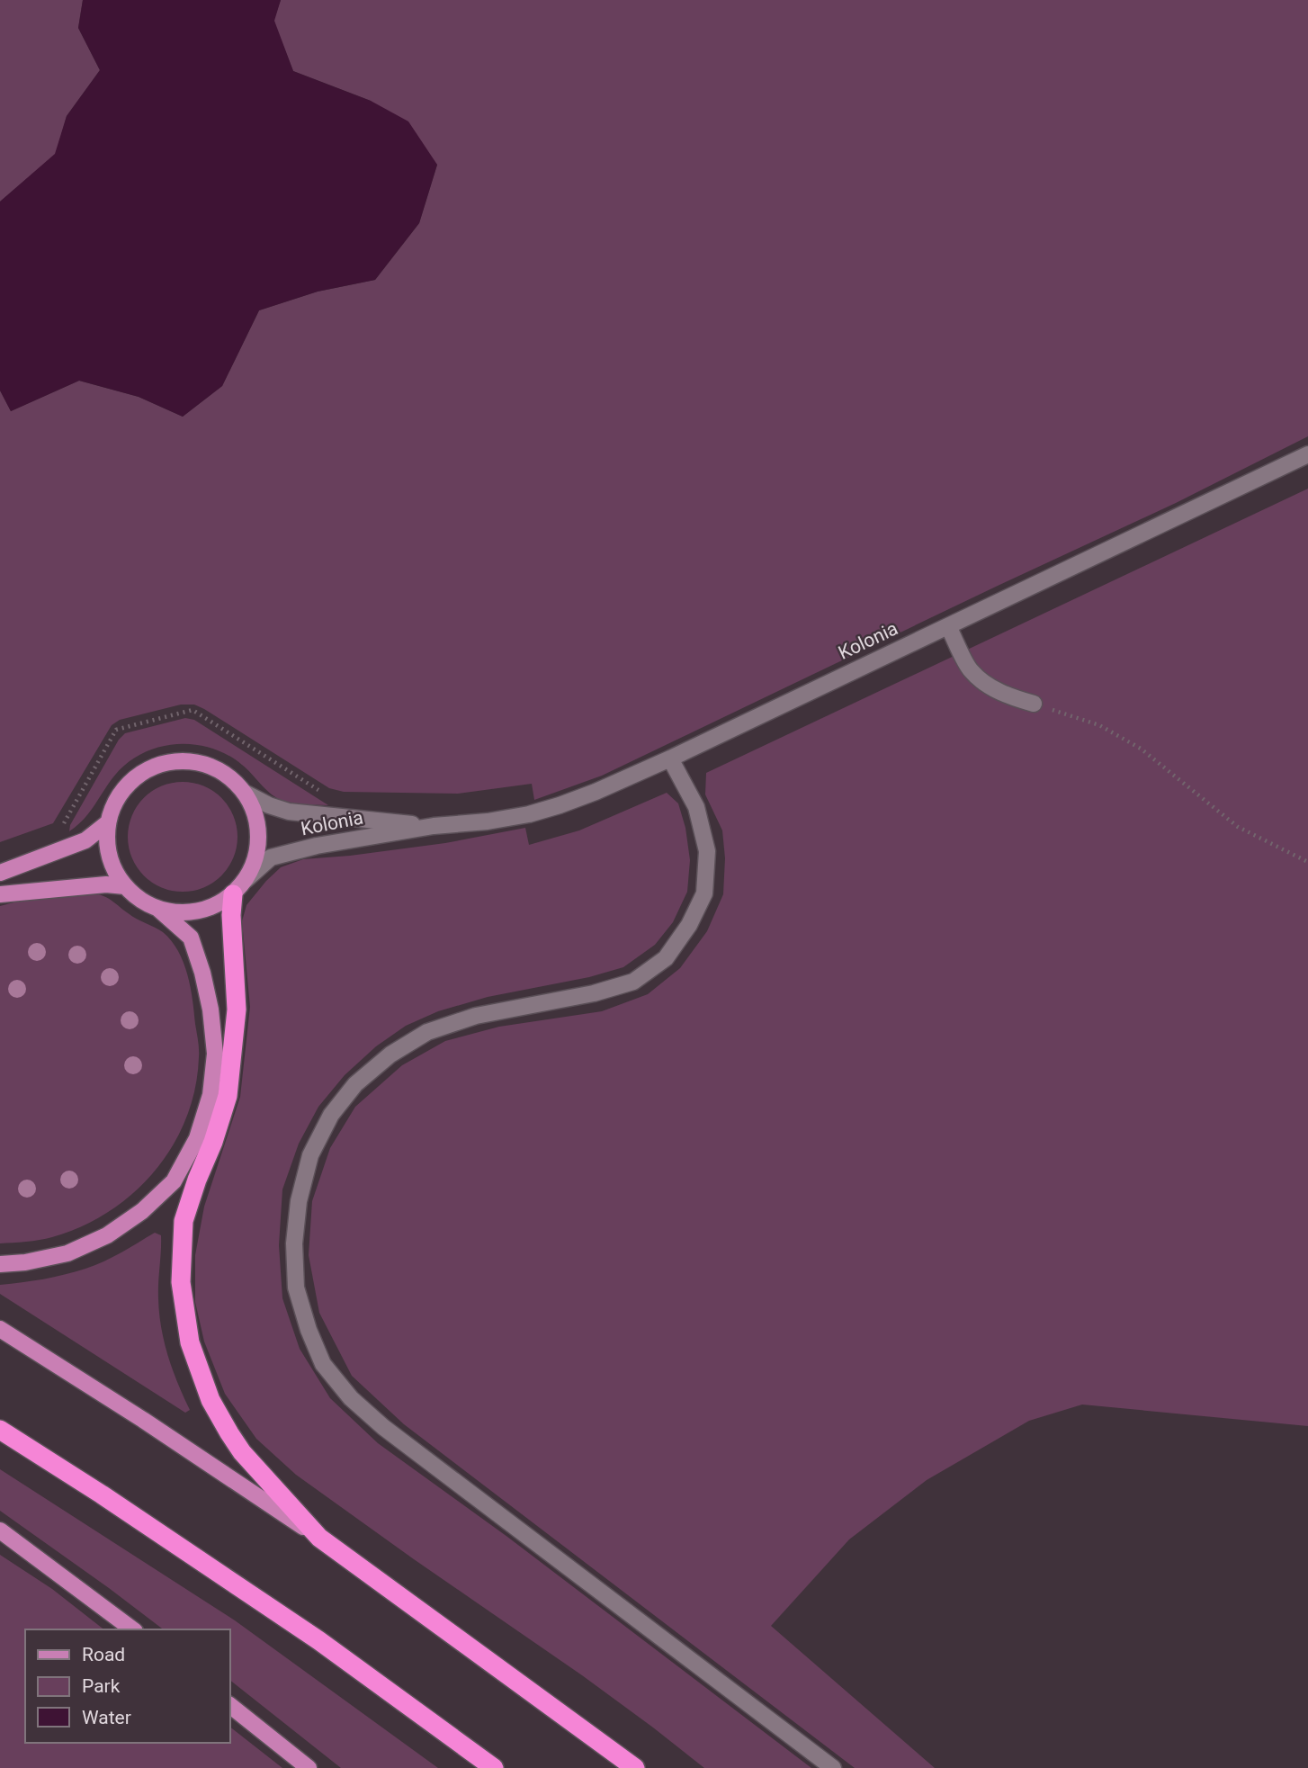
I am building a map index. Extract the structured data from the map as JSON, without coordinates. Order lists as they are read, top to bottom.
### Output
{
  "streets": {
    "street": ["Kolonia"]
  },
  "legend": ["Road", "Park", "Water"]
}
